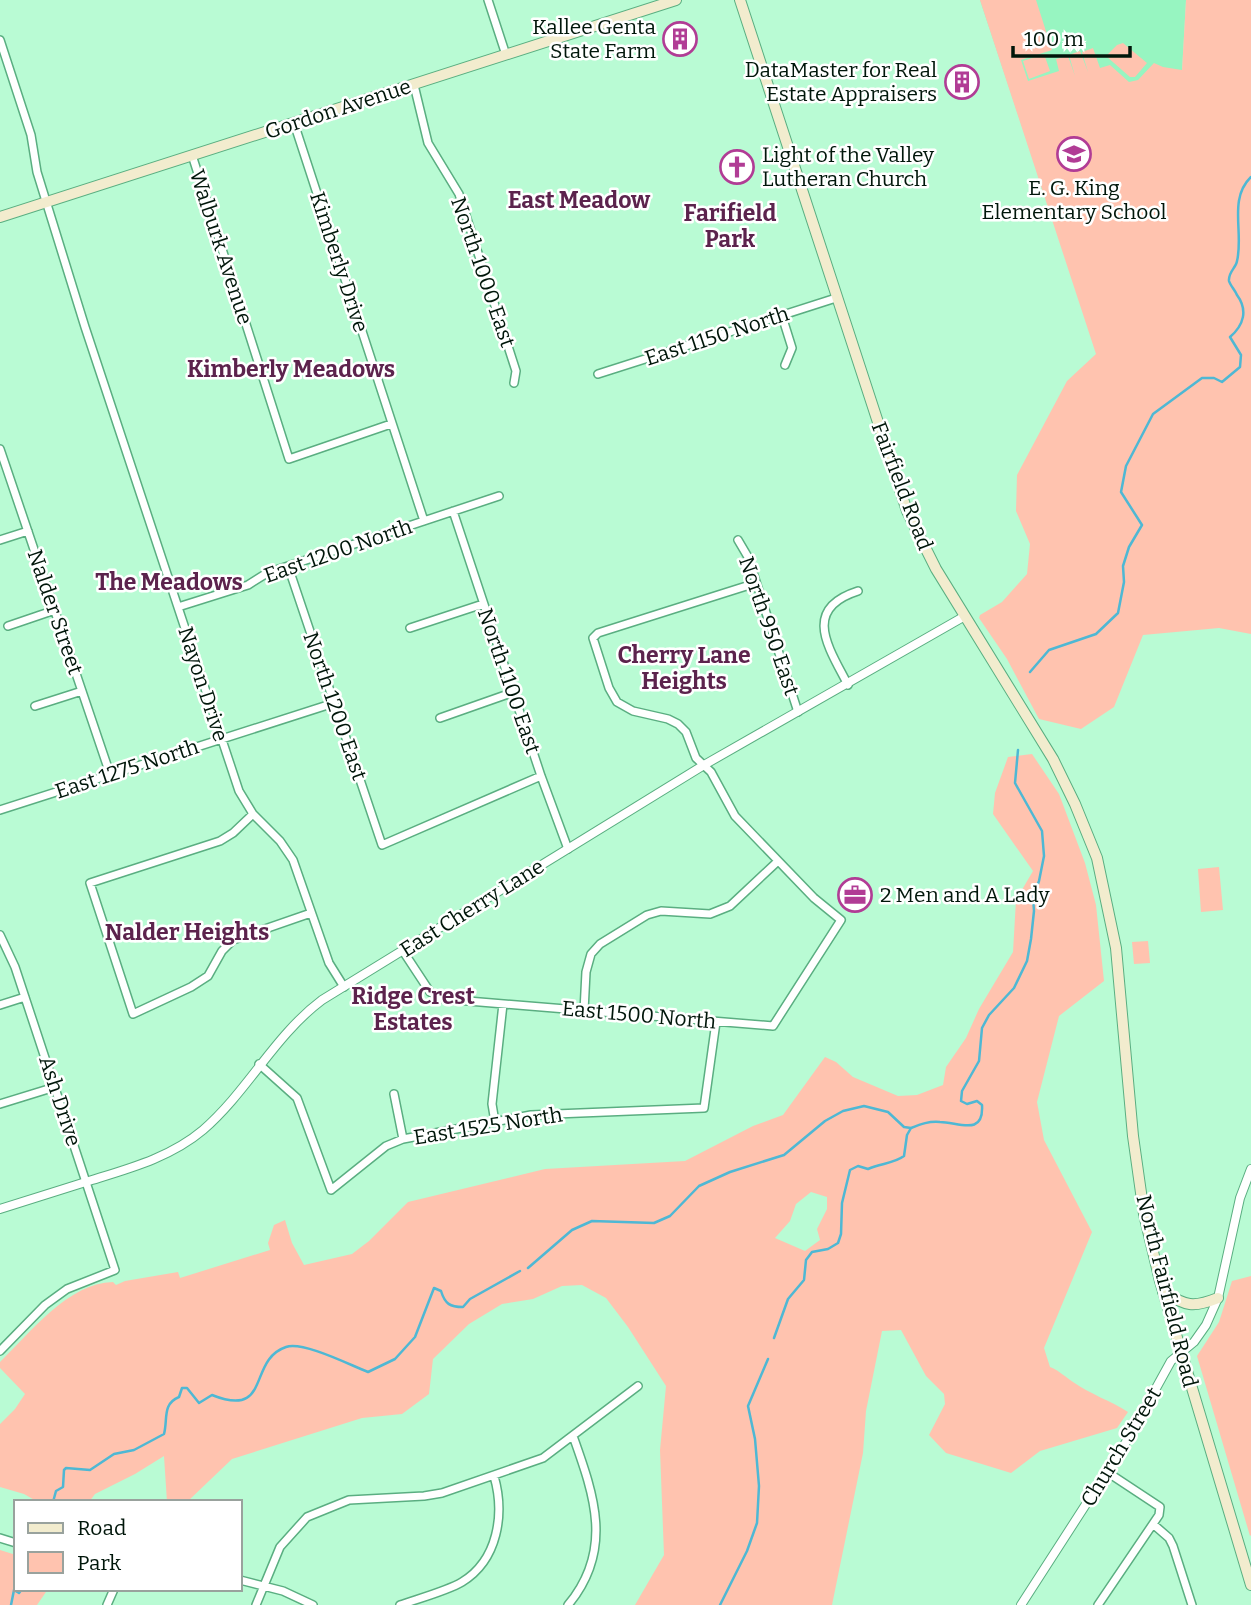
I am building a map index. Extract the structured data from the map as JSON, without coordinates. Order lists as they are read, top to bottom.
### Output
{
  "streets": {
    "main road": ["Gordon Avenue", "Fairfield Road", "North Fairfield Road"],
    "street": [
      "Walburk Avenue",
      "Kimberly Drive",
      "North 1000 East",
      "East 1150 North",
      "East 1200 North",
      "Nalder Street",
      "North 950 East",
      "North 1100 East",
      "Nayon Drive",
      "North 1200 East",
      "East 1275 North",
      "East Cherry Lane",
      "East 1500 North",
      "Ash Drive",
      "East 1525 North",
      "Church Street"
    ]
  },
  "crossings": [
    ["Gordon Avenue", "Walburk Avenue"],
    ["Gordon Avenue", "Kimberly Drive"],
    ["Gordon Avenue", "North 1000 East"],
    ["Gordon Avenue", "Nayon Drive"],
    ["Walburk Avenue", "Kimberly Drive"],
    ["Kimberly Drive", "East 1200 North"],
    ["East 1150 North", "Fairfield Road"],
    ["Fairfield Road", "East Cherry Lane"],
    ["Fairfield Road", "North Fairfield Road"],
    ["East 1200 North", "North 1100 East"],
    ["East 1200 North", "Nayon Drive"],
    ["East 1200 North", "North 1200 East"],
    ["Nalder Street", "East 1275 North"],
    ["North 950 East", "East Cherry Lane"],
    ["North 1100 East", "North 1200 East"],
    ["North 1100 East", "East Cherry Lane"],
    ["Nayon Drive", "East 1275 North"],
    ["Nayon Drive", "East Cherry Lane"],
    ["North 1200 East", "East 1275 North"],
    ["East Cherry Lane", "East 1500 North"],
    ["East Cherry Lane", "Ash Drive"],
    ["East Cherry Lane", "East 1525 North"],
    ["East 1500 North", "East 1525 North"],
    ["North Fairfield Road", "Church Street"]
  ],
  "districts": [
    "East Meadow",
    "Farifield Park",
    "Kimberly Meadows",
    "The Meadows",
    "Cherry Lane Heights",
    "Nalder Heights",
    "Ridge Crest Estates"
  ],
  "places": {
    "building": ["Kallee Genta State Farm", "DataMaster for Real Estate Appraisers"],
    "school or university": ["E. G. King Elementary School"],
    "church": ["Light of the Valley Lutheran Church"],
    "office": ["2 Men and A Lady"]
  },
  "legend": ["Road", "Park"],
  "scale_bar": "100 m"
}
